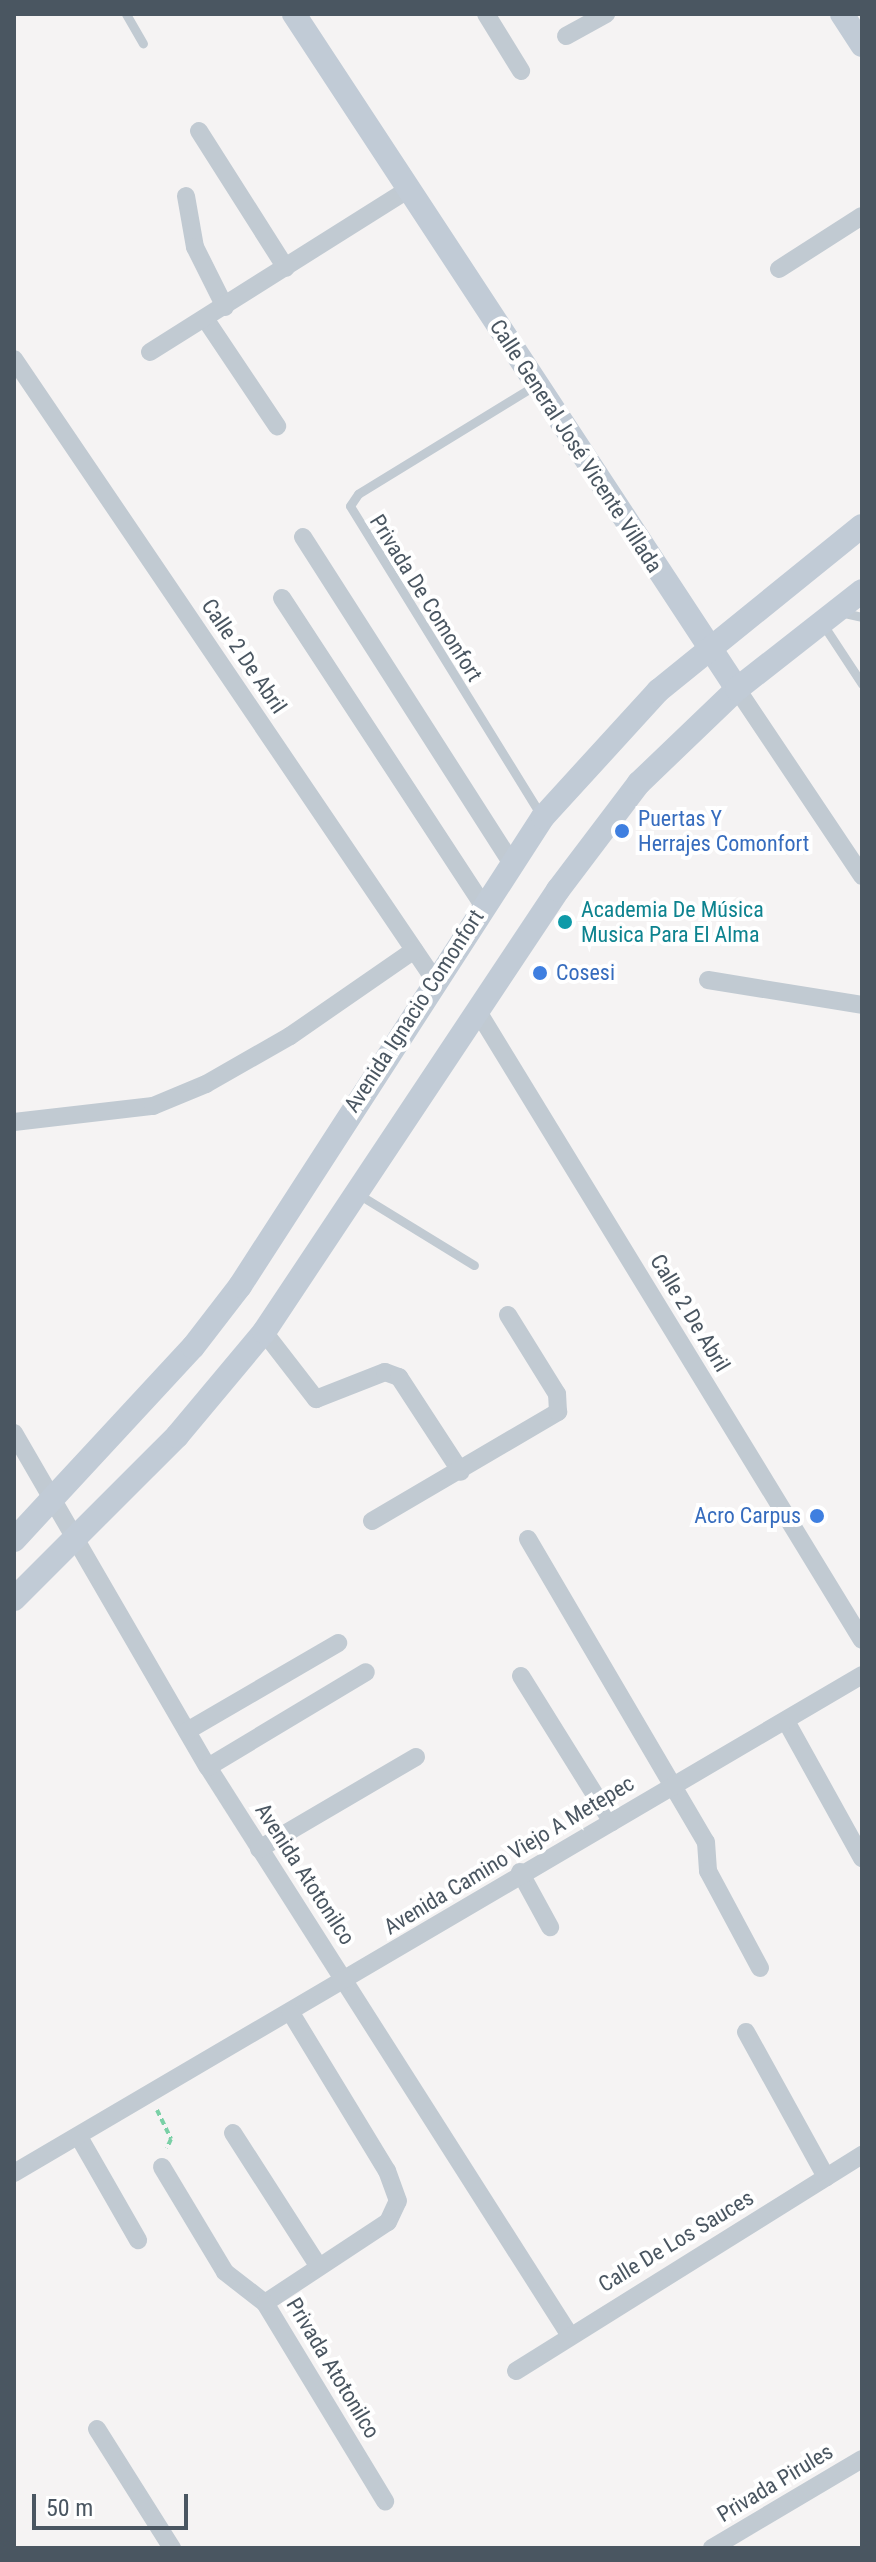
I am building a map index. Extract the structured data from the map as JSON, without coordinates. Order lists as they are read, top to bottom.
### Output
{
  "streets": {
    "main road": ["Calle General José Vicente Villada", "Avenida Ignacio Comonfort"],
    "street": [
      "Calle 2 De Abril",
      "Avenida Camino Viejo A Metepec",
      "Avenida Atotonilco",
      "Calle De Los Sauces",
      "Privada Atotonilco",
      "Privada Pirules"
    ],
    "lane": ["Privada De Comonfort"]
  },
  "crossings": [
    ["Calle General José Vicente Villada", "Privada De Comonfort"],
    ["Calle General José Vicente Villada", "Avenida Ignacio Comonfort"],
    ["Privada De Comonfort", "Avenida Ignacio Comonfort"],
    ["Calle 2 De Abril", "Avenida Ignacio Comonfort"],
    ["Avenida Ignacio Comonfort", "Avenida Atotonilco"],
    ["Avenida Camino Viejo A Metepec", "Avenida Atotonilco"],
    ["Avenida Camino Viejo A Metepec", "Privada Atotonilco"],
    ["Avenida Atotonilco", "Calle De Los Sauces"]
  ],
  "places": [
    "Puertas Y Herrajes Comonfort",
    "Academia De Música Musica Para El Alma",
    "Cosesi",
    "Acro Carpus"
  ],
  "scale_bar": "50 m"
}
